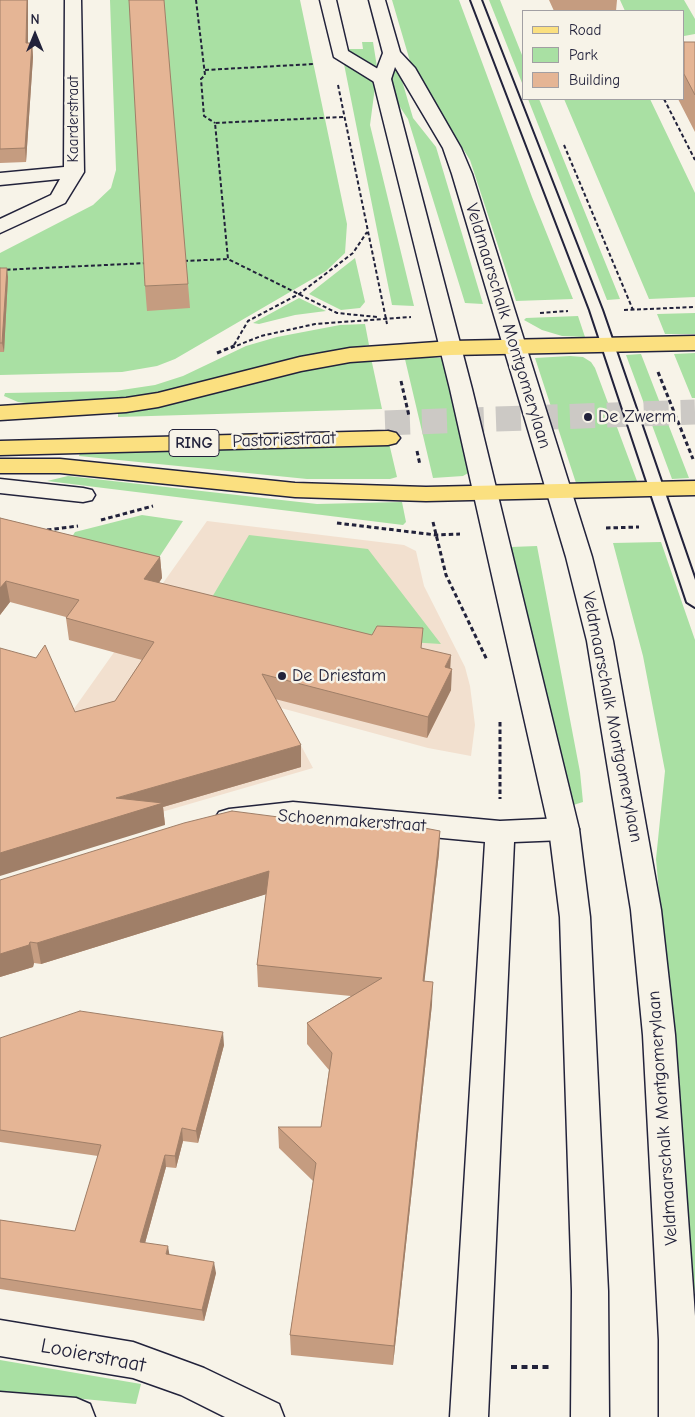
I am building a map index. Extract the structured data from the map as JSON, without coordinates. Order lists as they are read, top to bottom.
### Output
{
  "streets": {
    "main road": [
      "Kaarderstraat",
      "Veldmaarschalk Montgomerylaan",
      "Pastoriestraat",
      "RING",
      "Schoenmakerstraat",
      "Looierstraat"
    ]
  },
  "places": ["De Zwerm", "De Driestam"],
  "legend": ["Road", "Park", "Building"],
  "north": "top"
}
